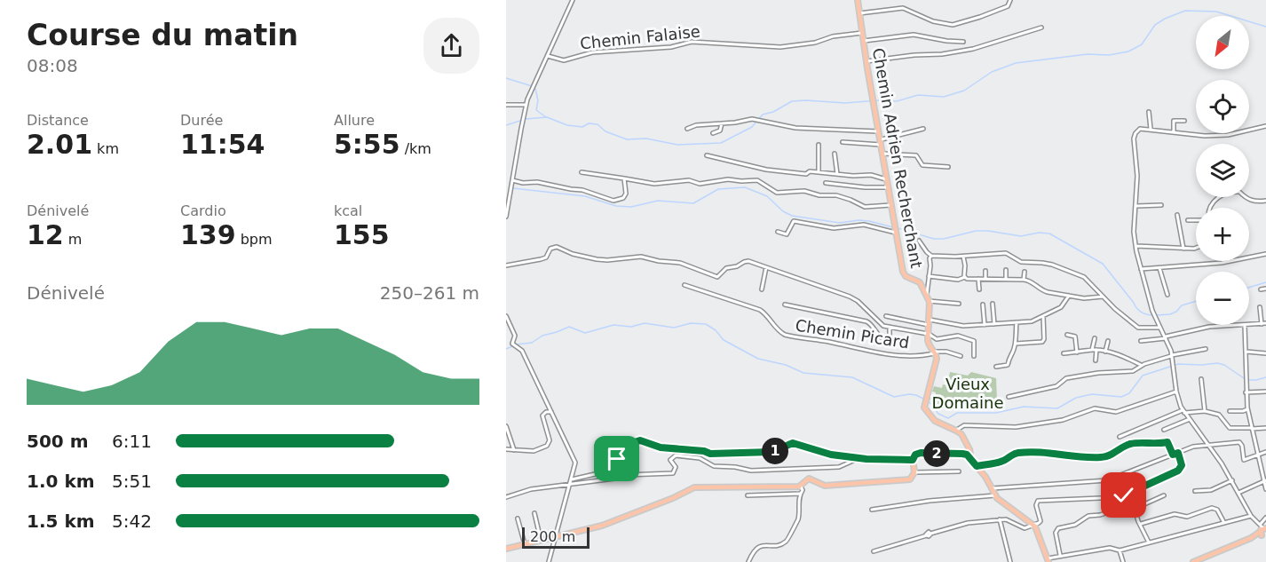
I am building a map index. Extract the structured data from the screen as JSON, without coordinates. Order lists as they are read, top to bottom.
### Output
{
  "streets": {
    "main road": ["Chemin Adrien Recherchant"],
    "street": ["Chemin Falaise", "Chemin Picard"]
  },
  "crossings": [
    ["Chemin Falaise", "Chemin Adrien Recherchant"]
  ],
  "parks": ["Vieux Domaine"],
  "scale_bar": "200 m",
  "north": "bottom left",
  "page": {
    "heading": ["Course du matin", "08:08"],
    "map_buttons": ["+", "−"],
    "stats": [
      ["Distance", "2.01 km"],
      ["Durée", "11:54"],
      ["Allure", "5:55 /km"],
      ["Dénivelé", "12 m"],
      ["Cardio", "139 bpm"],
      ["kcal", "155"]
    ],
    "chart": ["Dénivelé", "250–261 m"],
    "list": [
      {
        "name": "500 m",
        "note": "6:11"
      },
      {
        "name": "1.0 km",
        "note": "5:51"
      },
      {
        "name": "1.5 km",
        "note": "5:42"
      }
    ],
    "pins": ["1", "2"],
    "scale": "200 m"
  }
}
